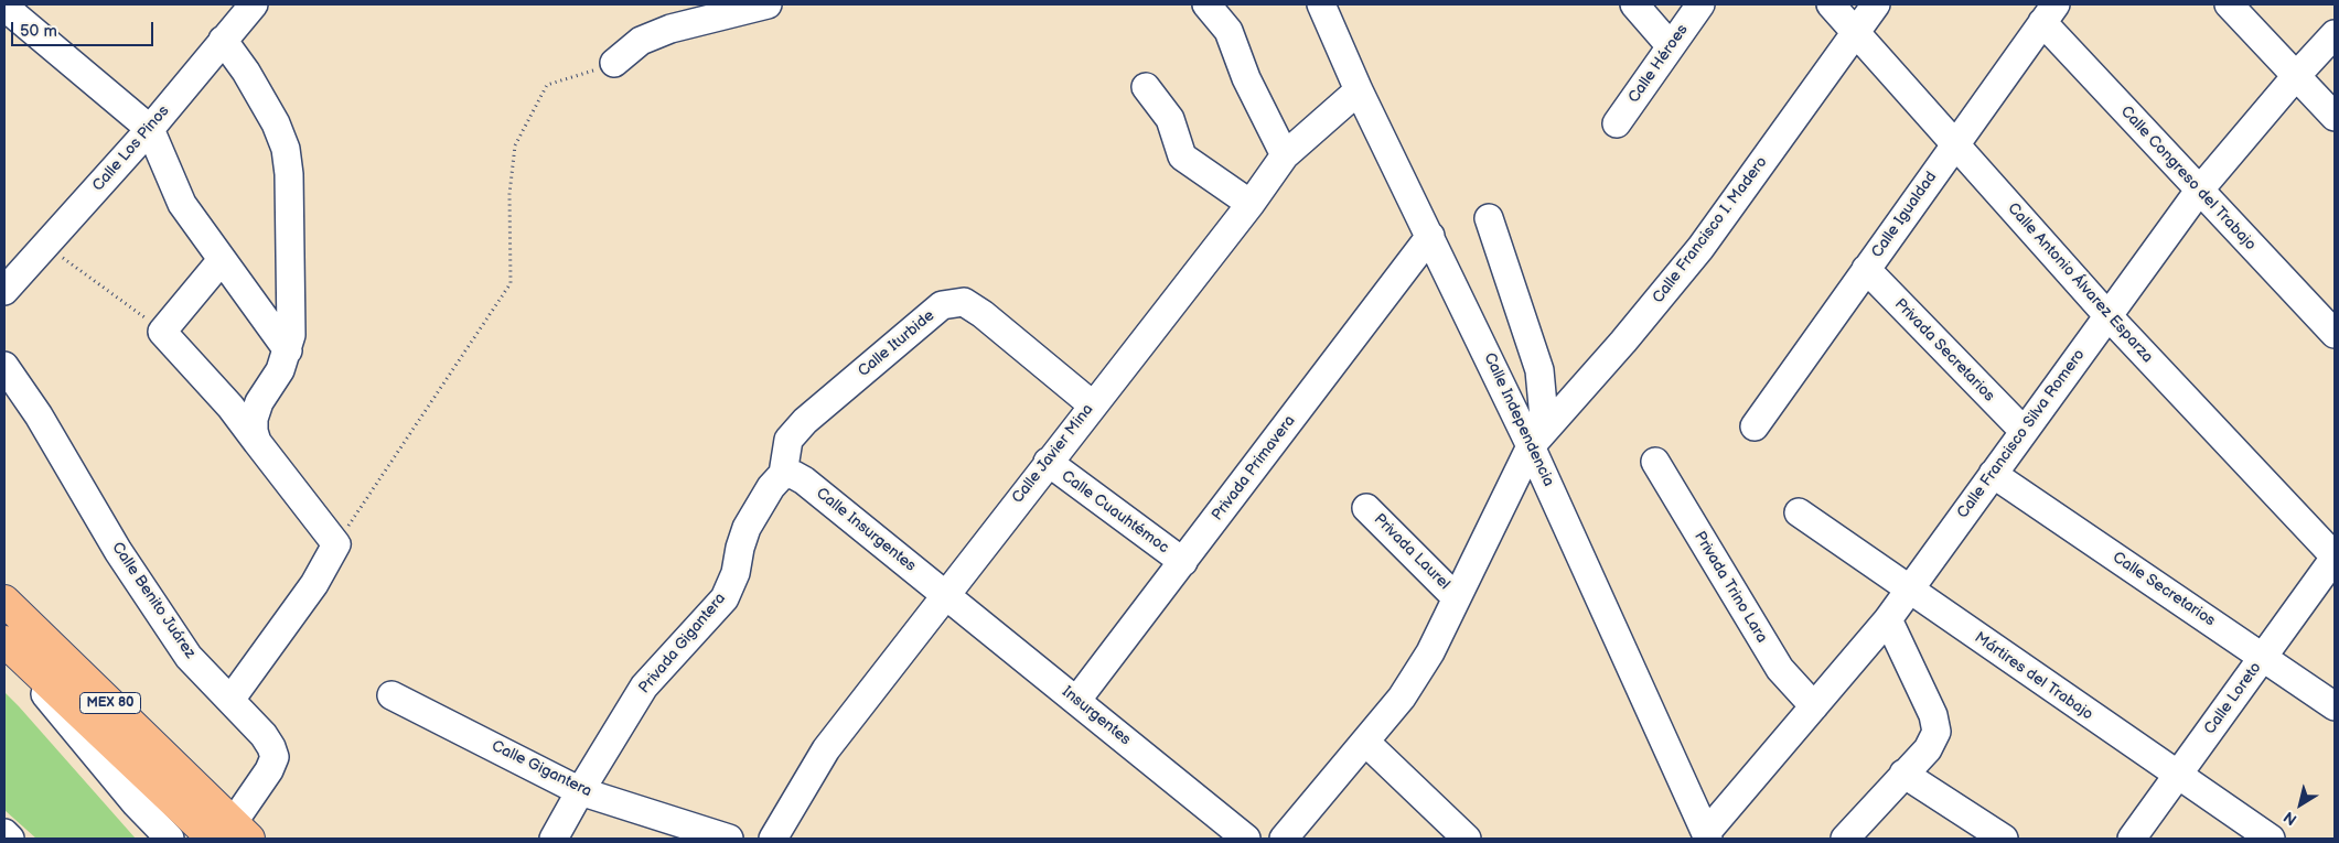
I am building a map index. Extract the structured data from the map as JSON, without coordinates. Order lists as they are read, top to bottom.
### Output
{
  "streets": {
    "main road": ["MEX 80"],
    "street": [
      "Calle Héroes",
      "Calle Los Pinos",
      "Calle Congreso del Trabajo",
      "Calle Igualdad",
      "Calle Francisco I. Madero",
      "Calle Antonio Álvarez Esparza",
      "Calle Iturbide",
      "Privada Secretarios",
      "Calle Independencia",
      "Calle Francisco Silva Romero",
      "Calle Javier Mina",
      "Privada Primavera",
      "Calle Cuauhtémoc",
      "Calle Insurgentes",
      "Privada Laurel",
      "Privada Trino Lara",
      "Calle Secretarios",
      "Calle Benito Juárez",
      "Privada Gigantera",
      "Mártires del Trabajo",
      "Calle Loreto",
      "Insurgentes",
      "Calle Gigantera"
    ]
  },
  "crossings": [
    ["Calle Congreso del Trabajo", "Calle Igualdad"],
    ["Calle Congreso del Trabajo", "Calle Francisco Silva Romero"],
    ["Calle Igualdad", "Calle Antonio Álvarez Esparza"],
    ["Calle Igualdad", "Privada Secretarios"],
    ["Calle Francisco I. Madero", "Calle Antonio Álvarez Esparza"],
    ["Calle Francisco I. Madero", "Calle Independencia"],
    ["Calle Francisco I. Madero", "Privada Laurel"],
    ["Calle Antonio Álvarez Esparza", "Calle Francisco Silva Romero"],
    ["Calle Antonio Álvarez Esparza", "Calle Loreto"],
    ["Calle Iturbide", "Calle Javier Mina"],
    ["Calle Iturbide", "Calle Insurgentes"],
    ["Calle Iturbide", "Privada Gigantera"],
    ["Privada Secretarios", "Calle Francisco Silva Romero"],
    ["Calle Independencia", "Calle Francisco Silva Romero"],
    ["Calle Independencia", "Calle Javier Mina"],
    ["Calle Independencia", "Privada Primavera"],
    ["Calle Francisco Silva Romero", "Privada Trino Lara"],
    ["Calle Francisco Silva Romero", "Calle Secretarios"],
    ["Calle Francisco Silva Romero", "Mártires del Trabajo"],
    ["Calle Javier Mina", "Calle Cuauhtémoc"],
    ["Calle Javier Mina", "Calle Insurgentes"],
    ["Calle Javier Mina", "Insurgentes"],
    ["Privada Primavera", "Calle Cuauhtémoc"],
    ["Privada Primavera", "Insurgentes"],
    ["Calle Insurgentes", "Privada Gigantera"],
    ["Calle Insurgentes", "Insurgentes"],
    ["Calle Secretarios", "Calle Loreto"],
    ["Calle Benito Juárez", "MEX 80"],
    ["Privada Gigantera", "Calle Gigantera"],
    ["Mártires del Trabajo", "Calle Loreto"]
  ],
  "scale_bar": "50 m",
  "north": "bottom left"
}
